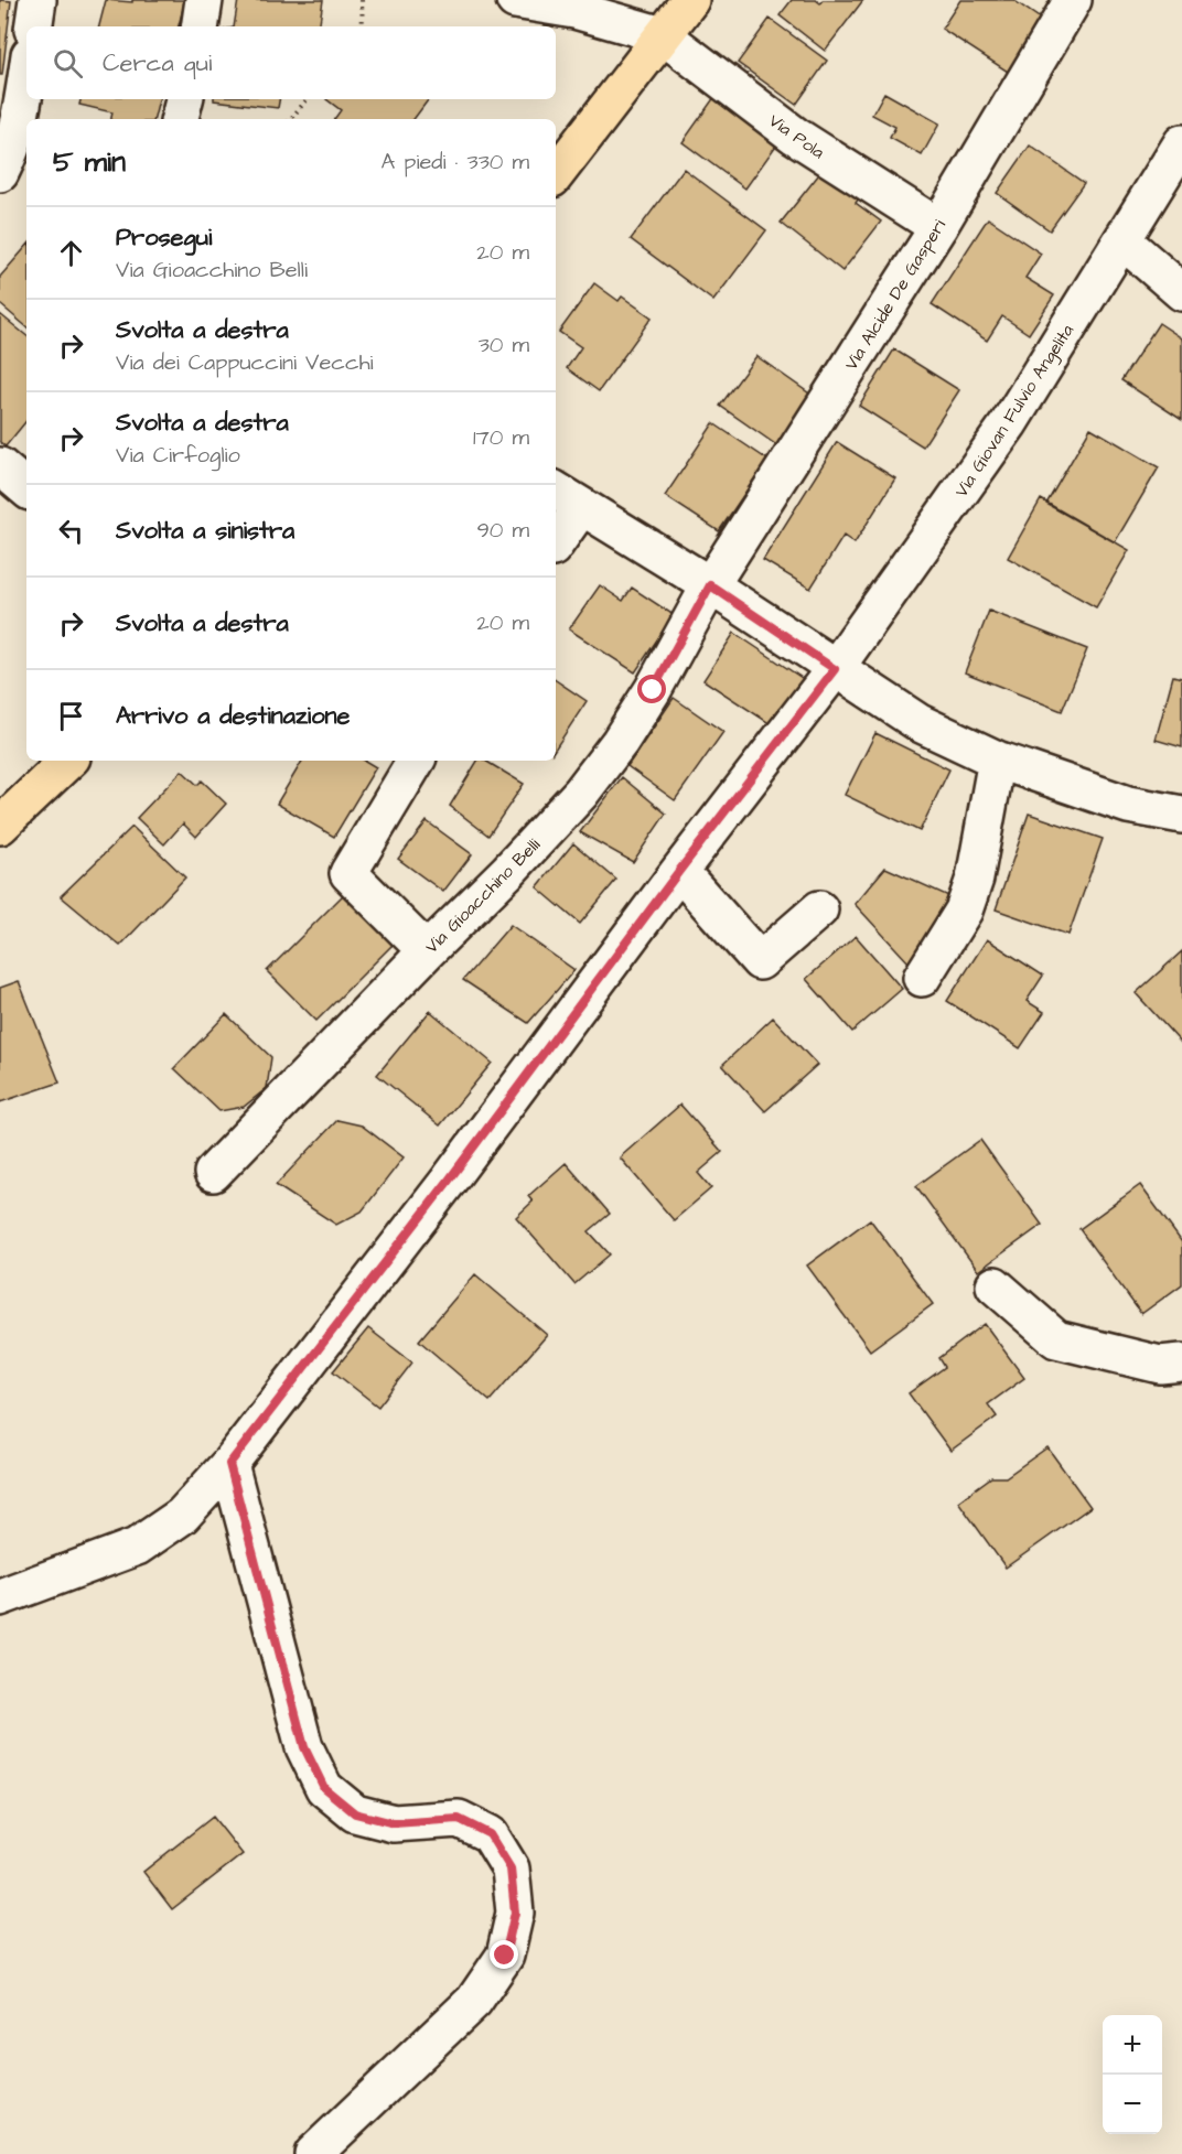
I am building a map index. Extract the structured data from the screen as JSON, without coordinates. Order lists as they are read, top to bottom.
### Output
{
  "streets": {
    "street": [
      "Via Pola",
      "Via Alcide De Gasperi",
      "Via Giovan Fulvio Angelita",
      "Via Gioacchino Belli"
    ]
  },
  "crossings": [
    ["Via Pola", "Via Alcide De Gasperi"],
    ["Via Alcide De Gasperi", "Via Gioacchino Belli"]
  ],
  "page": {
    "search": "Cerca qui",
    "heading": ["5 min", "A piedi · 330 m"],
    "list": [
      ["Prosegui", "Via Gioacchino Belli", "20 m"],
      ["Svolta a destra", "Via dei Cappuccini Vecchi", "30 m"],
      ["Svolta a destra", "Via Cirfoglio", "170 m"],
      ["Svolta a sinistra", "90 m"],
      ["Svolta a destra", "20 m"],
      "Arrivo a destinazione"
    ],
    "map_buttons": ["+", "−"]
  }
}
